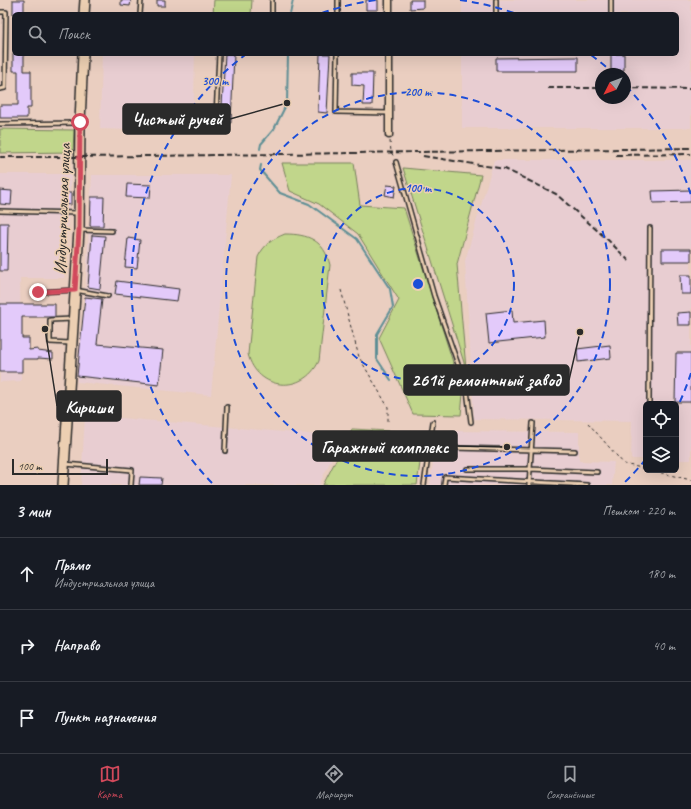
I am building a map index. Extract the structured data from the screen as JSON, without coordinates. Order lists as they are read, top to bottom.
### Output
{
  "streets": {
    "main road": ["Индустриальная улица"]
  },
  "places": [
    "Чистый ручей",
    "Кириши",
    "261й ремонтный завод",
    "Гаражный комплекс"
  ],
  "scale_bar": "100 m",
  "north": "bottom left",
  "page": {
    "search": "Поиск",
    "scale": "100 m",
    "heading": ["3 мин", "Пешком · 220 m"],
    "list": [
      ["Прямо", "Индустриальная улица", "180 m"],
      ["Направо", "40 m"],
      "Пункт назначения"
    ],
    "nav": ["Карта", "Маршрут", "Сохранённые"]
  },
  "rings": ["300 m", "200 m", "100 m"]
}
